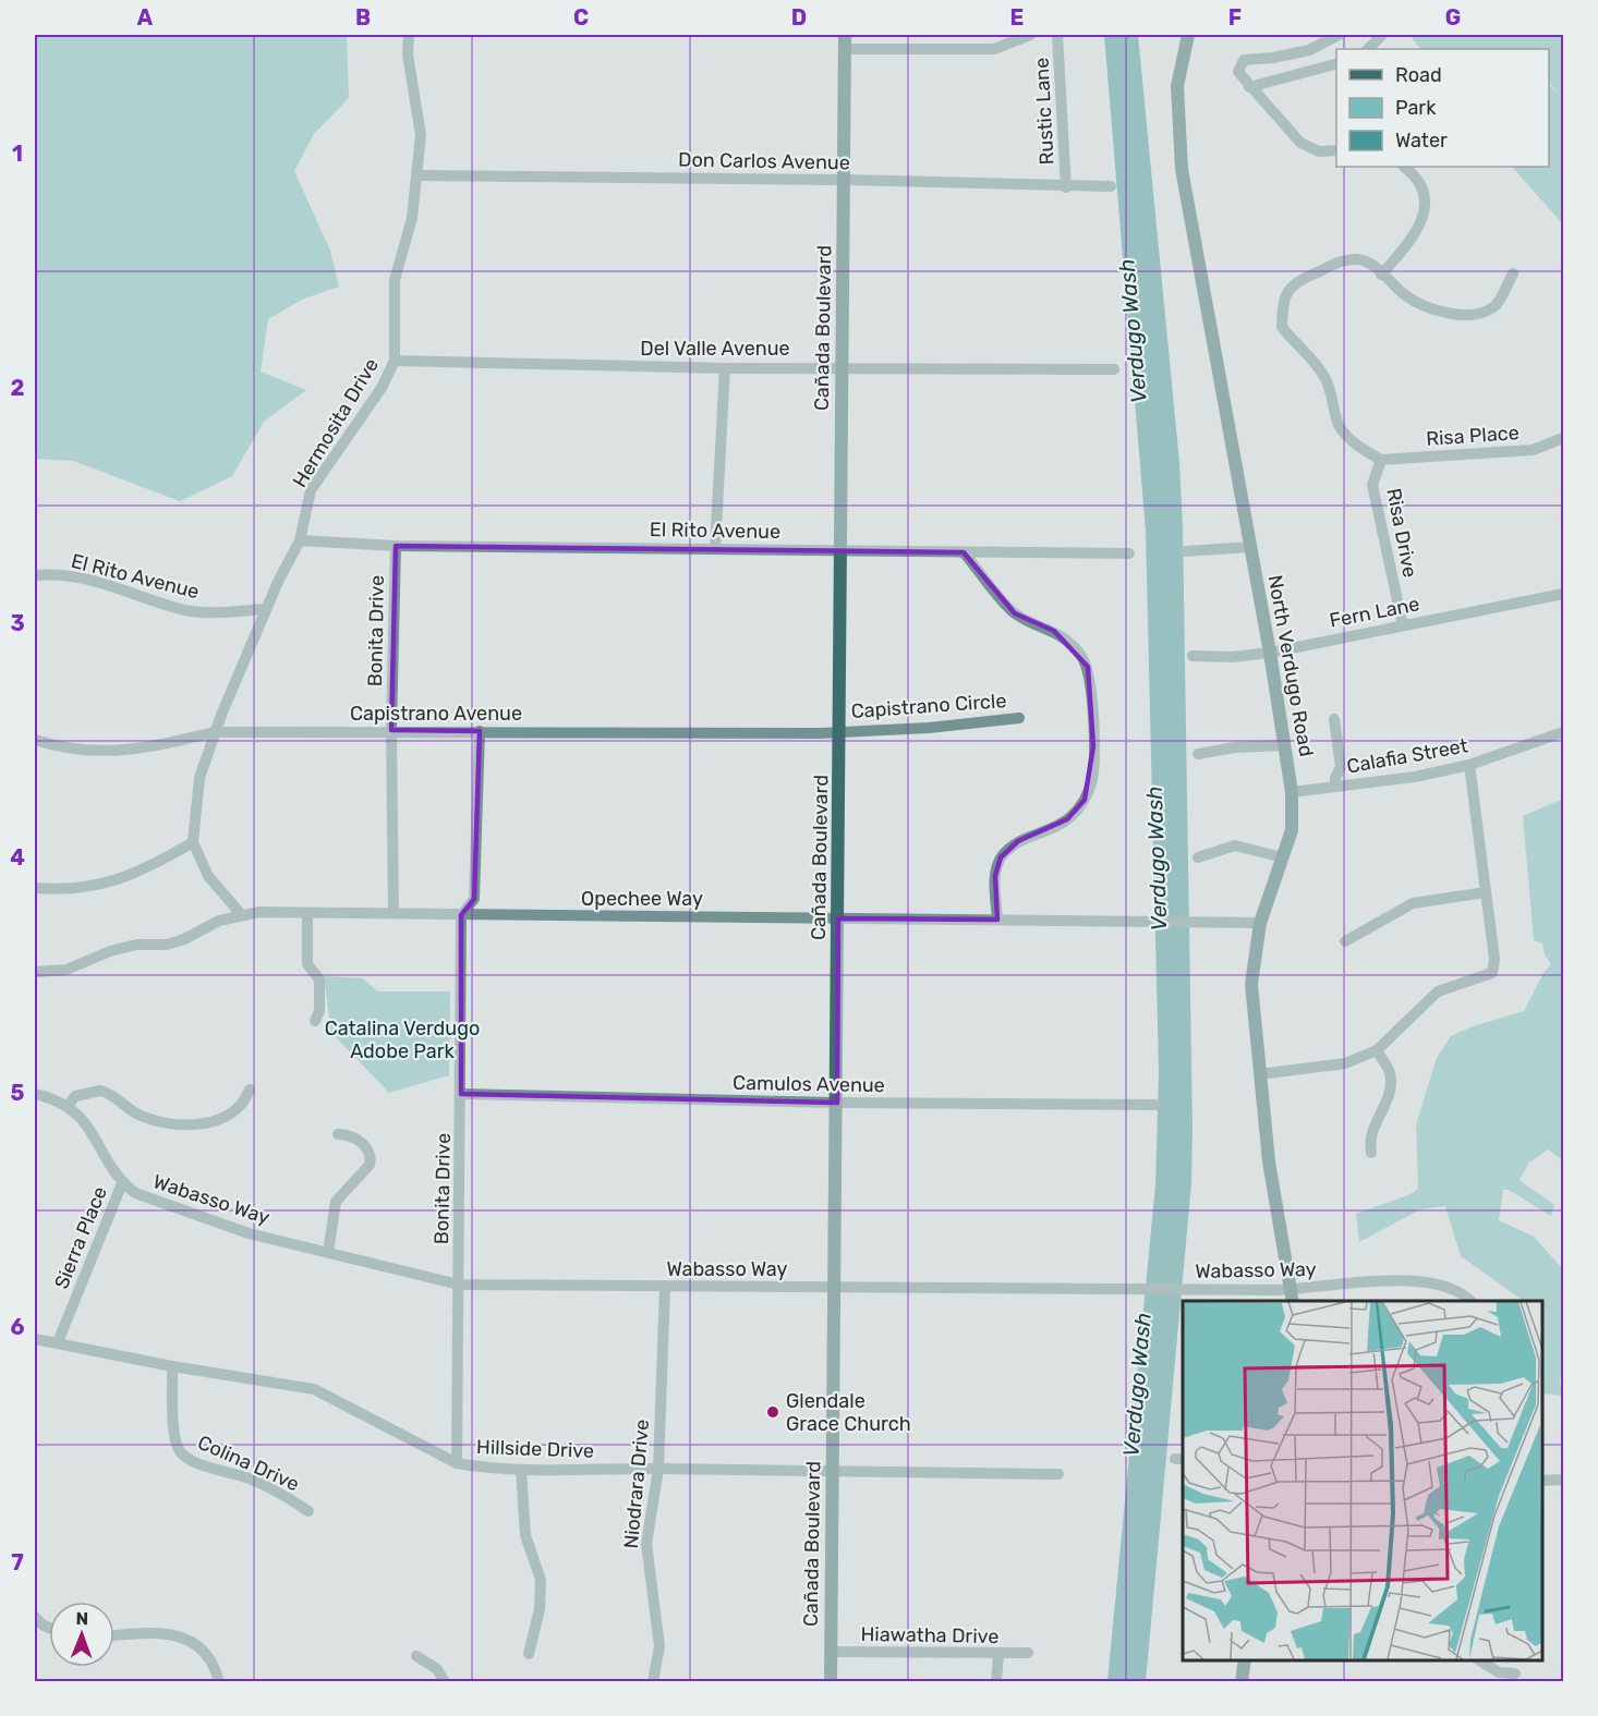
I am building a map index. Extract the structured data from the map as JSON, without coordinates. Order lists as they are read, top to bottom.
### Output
{
  "streets": {
    "main road": ["Cañada Boulevard", "North Verdugo Road"],
    "street": [
      "Rustic Lane",
      "Don Carlos Avenue",
      "Del Valle Avenue",
      "Hermosita Drive",
      "Risa Place",
      "El Rito Avenue",
      "Risa Drive",
      "Fern Lane",
      "Bonita Drive",
      "Capistrano Circle",
      "Capistrano Avenue",
      "Calafia Street",
      "Opechee Way",
      "Camulos Avenue",
      "Wabasso Way",
      "Sierra Place",
      "Hillside Drive",
      "Colina Drive",
      "Niodrara Drive",
      "Hiawatha Drive"
    ]
  },
  "crossings": [
    ["Rustic Lane", "Don Carlos Avenue"],
    ["Don Carlos Avenue", "Cañada Boulevard"],
    ["Don Carlos Avenue", "Hermosita Drive"],
    ["Cañada Boulevard", "Del Valle Avenue"],
    ["Cañada Boulevard", "El Rito Avenue"],
    ["Cañada Boulevard", "Capistrano Circle"],
    ["Cañada Boulevard", "Capistrano Avenue"],
    ["Cañada Boulevard", "Opechee Way"],
    ["Cañada Boulevard", "Camulos Avenue"],
    ["Cañada Boulevard", "Wabasso Way"],
    ["Cañada Boulevard", "Hillside Drive"],
    ["Cañada Boulevard", "Hiawatha Drive"],
    ["Del Valle Avenue", "Hermosita Drive"],
    ["Hermosita Drive", "El Rito Avenue"],
    ["Hermosita Drive", "Capistrano Avenue"],
    ["Risa Place", "Risa Drive"],
    ["El Rito Avenue", "Bonita Drive"],
    ["Risa Drive", "Fern Lane"],
    ["Fern Lane", "North Verdugo Road"],
    ["Bonita Drive", "Capistrano Avenue"],
    ["Bonita Drive", "Opechee Way"],
    ["Bonita Drive", "Camulos Avenue"],
    ["Bonita Drive", "Wabasso Way"],
    ["Bonita Drive", "Hillside Drive"],
    ["North Verdugo Road", "Calafia Street"],
    ["North Verdugo Road", "Opechee Way"],
    ["North Verdugo Road", "Wabasso Way"],
    ["Capistrano Circle", "Capistrano Avenue"],
    ["Wabasso Way", "Sierra Place"],
    ["Wabasso Way", "Niodrara Drive"],
    ["Sierra Place", "Hillside Drive"],
    ["Hillside Drive", "Colina Drive"],
    ["Hillside Drive", "Niodrara Drive"]
  ],
  "water": ["Verdugo Wash"],
  "parks": ["Catalina Verdugo Adobe Park"],
  "places": ["Glendale Grace Church"],
  "legend": ["Road", "Park", "Water"],
  "north": "top",
  "grid": {
    "columns": [
      "A",
      "B",
      "C",
      "D",
      "E",
      "F",
      "G"
    ],
    "rows": [
      "1",
      "2",
      "3",
      "4",
      "5",
      "6",
      "7"
    ]
  }
}
